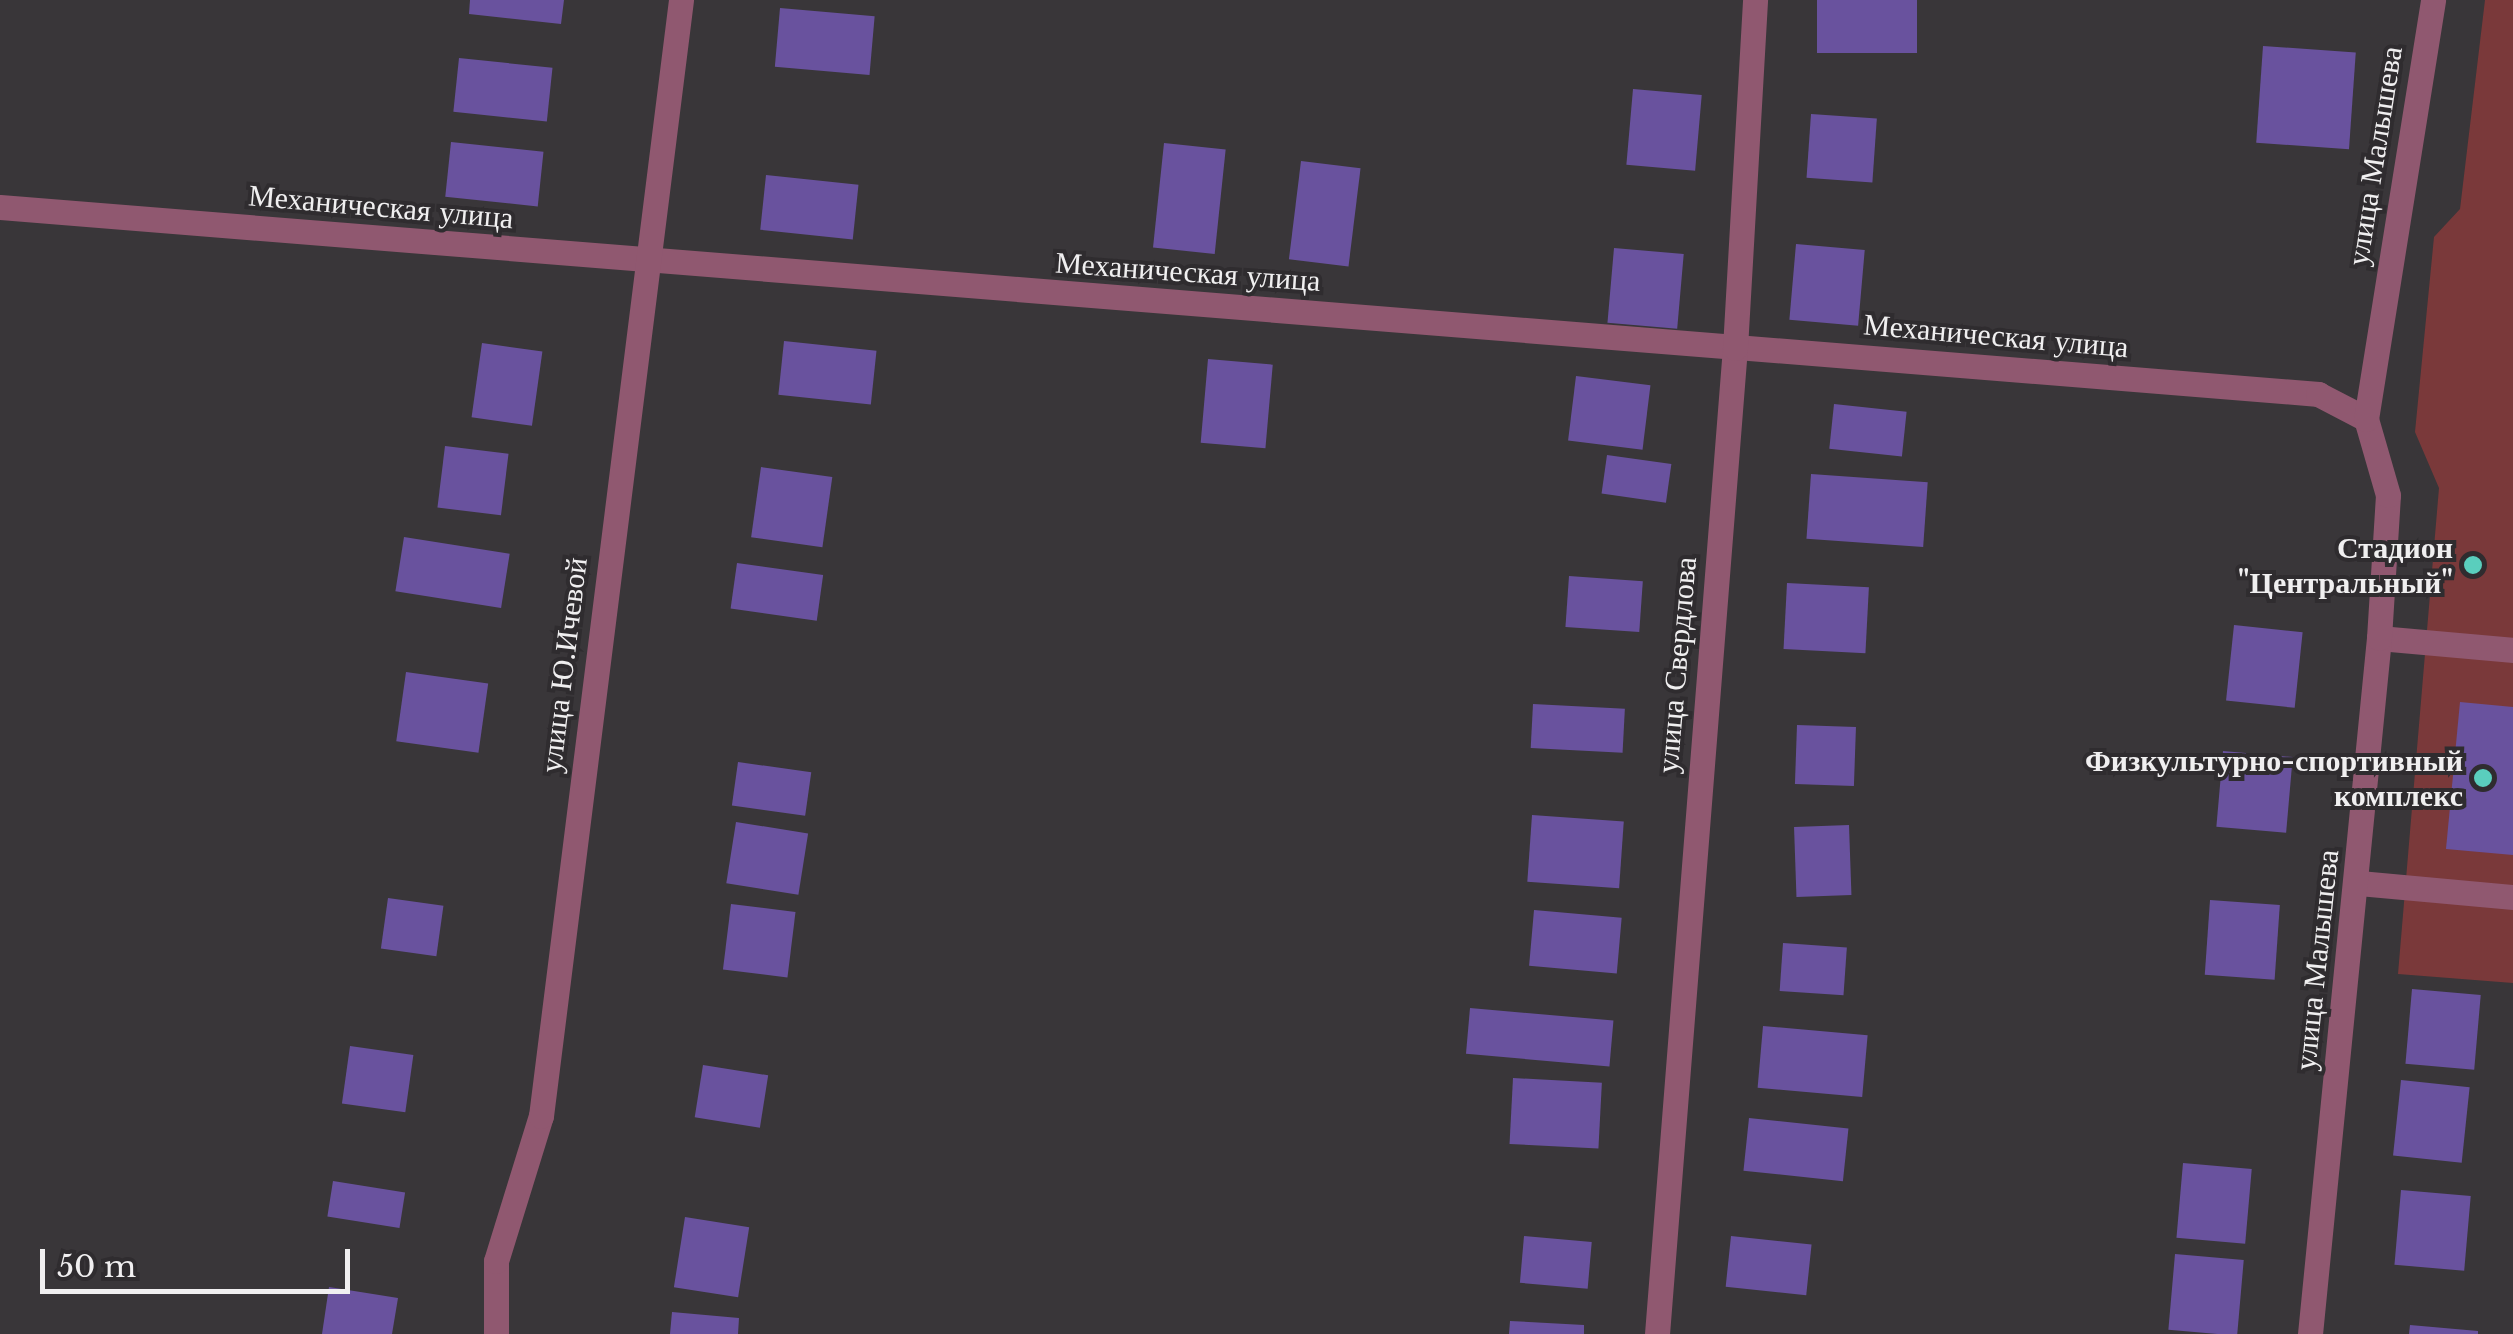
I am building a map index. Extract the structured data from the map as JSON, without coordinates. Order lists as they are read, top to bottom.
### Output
{
  "streets": {
    "street": [
      "улица Малышева",
      "Механическая улица",
      "улица Ю.Ичевой",
      "улица Свердлова"
    ]
  },
  "crossings": [
    ["улица Малышева", "Механическая улица"],
    ["Механическая улица", "улица Ю.Ичевой"],
    ["Механическая улица", "улица Свердлова"]
  ],
  "places": ["Стадион \"Центральный\"", "Физкультурно-спортивный комплекс"],
  "scale_bar": "50 m"
}
